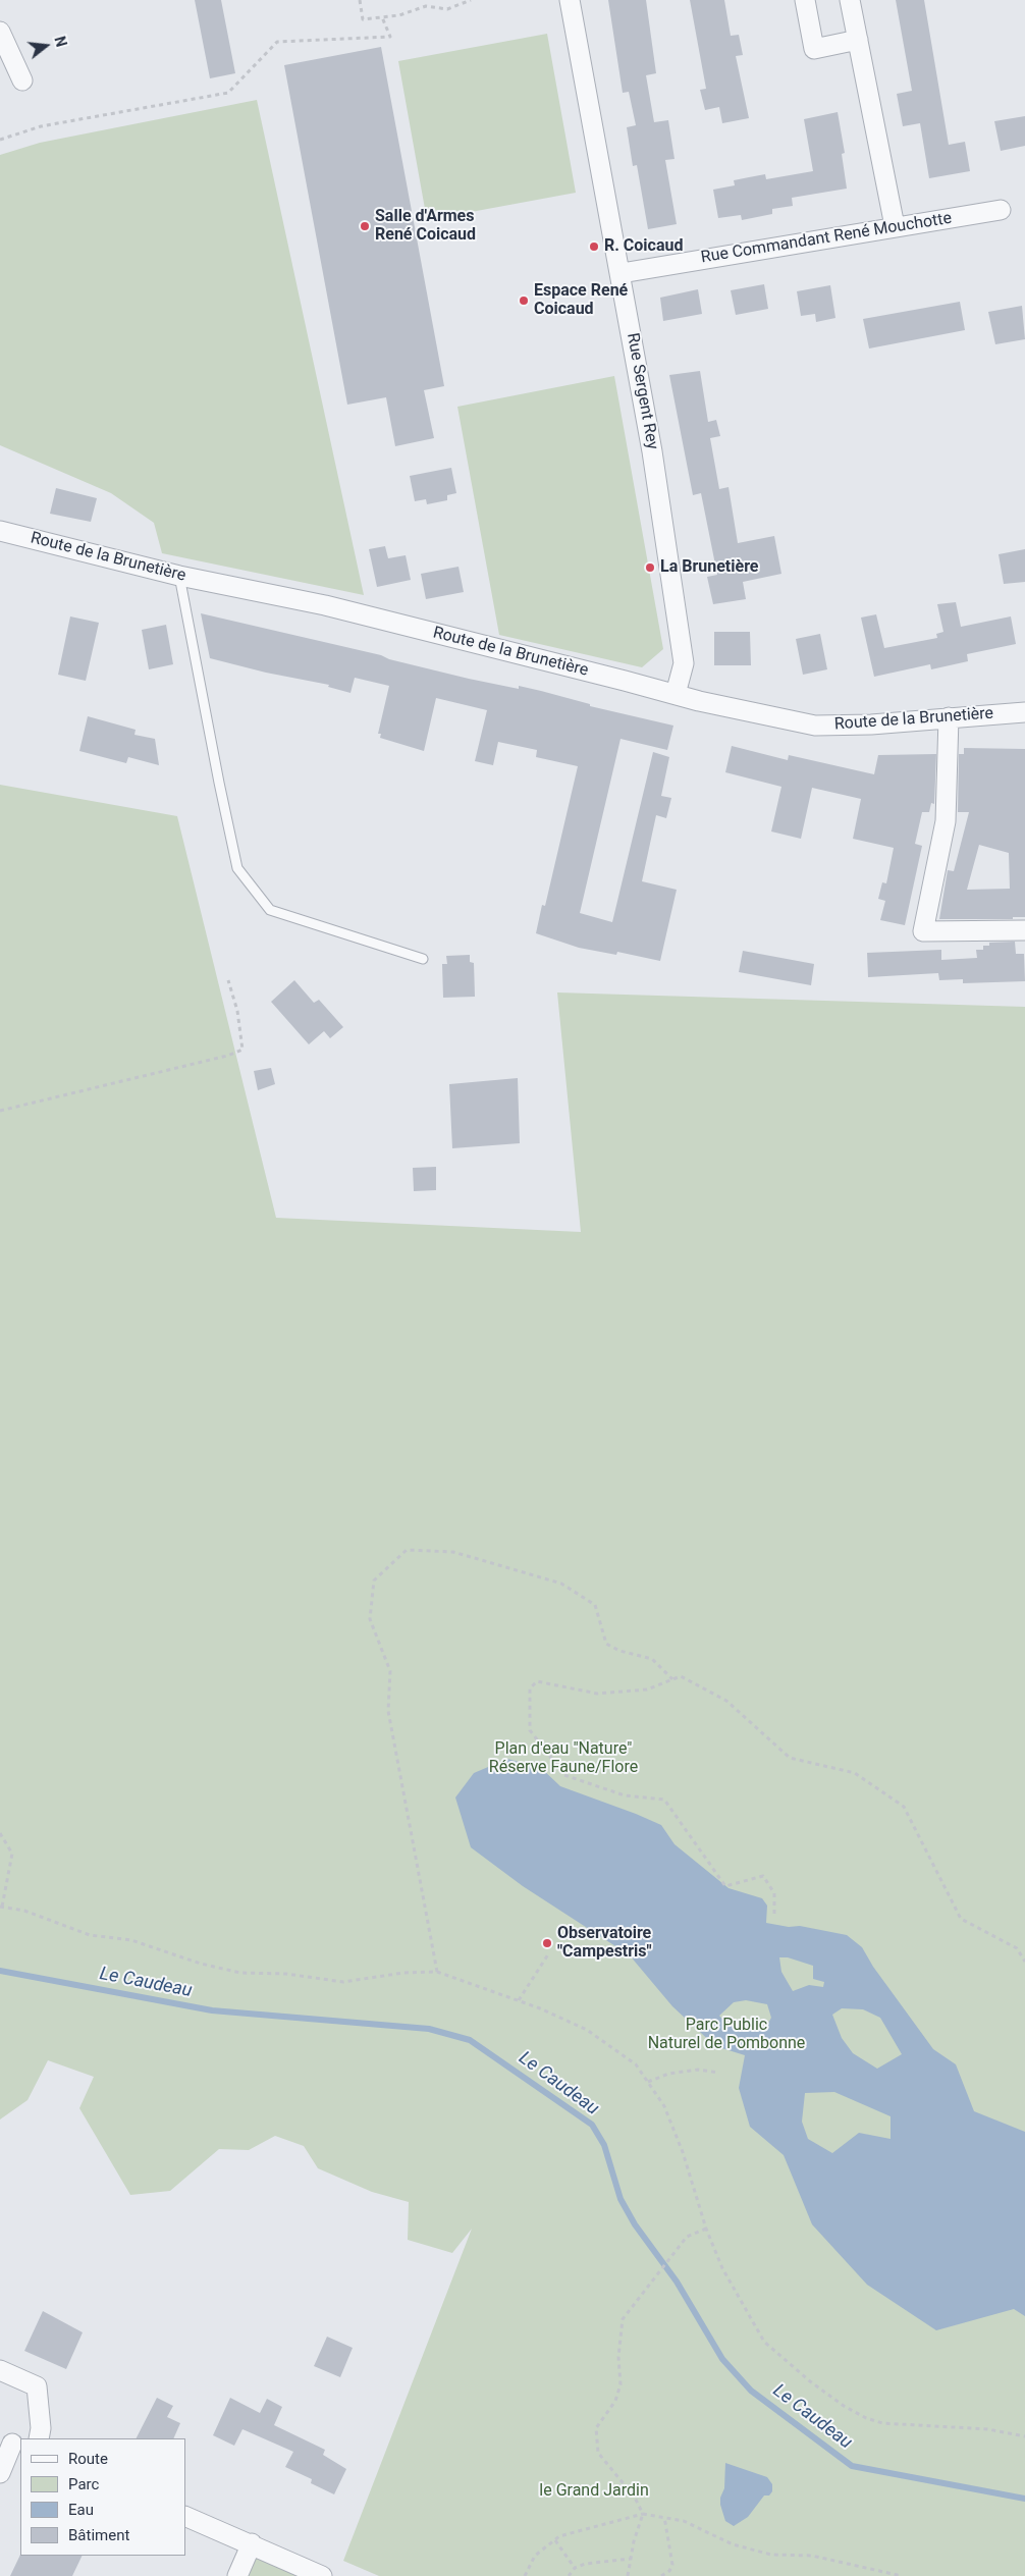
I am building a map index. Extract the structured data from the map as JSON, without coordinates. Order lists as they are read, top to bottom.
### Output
{
  "streets": {
    "street": ["Rue Commandant René Mouchotte", "Rue Sergent Rey", "Route de la Brunetière"]
  },
  "crossings": [
    ["Rue Commandant René Mouchotte", "Rue Sergent Rey"],
    ["Rue Sergent Rey", "Route de la Brunetière"]
  ],
  "water": ["Le Caudeau"],
  "parks": ["Plan d'eau \"Nature\" Réserve Faune/Flore", "Parc Public Naturel de Pombonne", "le Grand Jardin"],
  "places": [
    "Salle d'Armes René Coicaud",
    "R. Coicaud",
    "Espace René Coicaud",
    "La Brunetière",
    "Observatoire \"Campestris\""
  ],
  "legend": [
    "Route",
    "Parc",
    "Eau",
    "Bâtiment"
  ],
  "north": "right"
}
